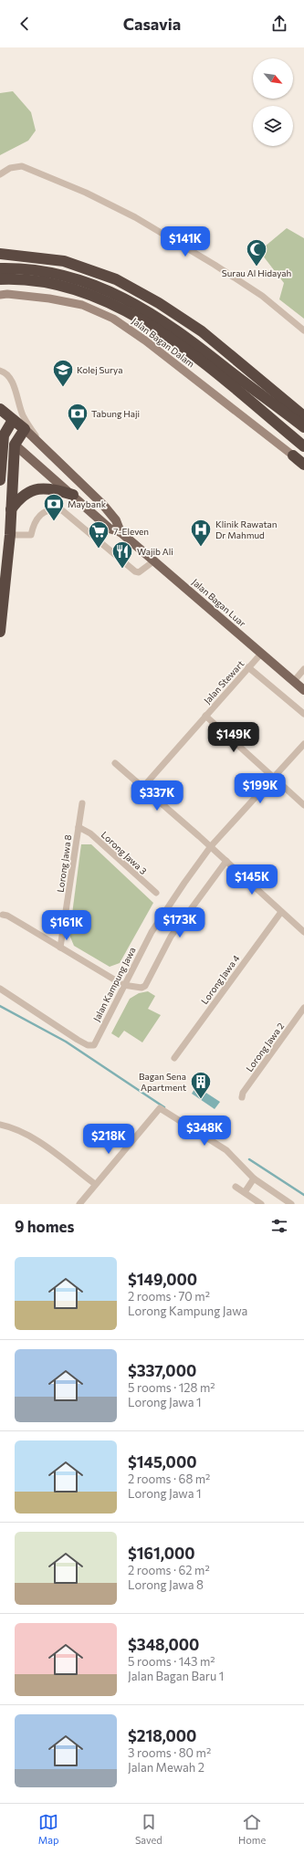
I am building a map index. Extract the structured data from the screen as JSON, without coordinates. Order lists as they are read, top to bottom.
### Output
{
  "streets": {
    "main road": ["Jalan Bagan Luar"],
    "street": [
      "Jalan Bagan Dalam",
      "Jalan Stewart",
      "Lorong Jawa 3",
      "Lorong Jawa 8",
      "Lorong Jawa 4",
      "Jalan Kampung Jawa",
      "Lorong Jawa 2"
    ]
  },
  "crossings": [
    ["Jalan Bagan Luar", "Jalan Stewart"],
    ["Lorong Jawa 3", "Lorong Jawa 8"]
  ],
  "places": {
    "mosque": ["Surau Al Hidayah"],
    "school or university": ["Kolej Surya"],
    "bank": ["Tabung Haji", "Maybank"],
    "hospital": ["Klinik Rawatan Dr Mahmud"],
    "supermarket": ["7-Eleven"],
    "restaurant": ["Wajib Ali"],
    "building": ["Bagan Sena Apartment"]
  },
  "north": "bottom right",
  "page": {
    "header": "Casavia",
    "price": [
      "$141K",
      "$149K",
      "$199K",
      "$337K",
      "$145K",
      "$173K",
      "$161K",
      "$348K",
      "$218K"
    ],
    "heading": "9 homes",
    "list": [
      {
        "name": "$149,000",
        "note": "2 rooms · 70 m² · Lorong Kampung Jawa"
      },
      {
        "name": "$337,000",
        "note": "5 rooms · 128 m² · Lorong Jawa 1"
      },
      {
        "name": "$145,000",
        "note": "2 rooms · 68 m² · Lorong Jawa 1"
      },
      {
        "name": "$161,000",
        "note": "2 rooms · 62 m² · Lorong Jawa 8"
      },
      {
        "name": "$348,000",
        "note": "5 rooms · 143 m² · Jalan Bagan Baru 1"
      },
      {
        "name": "$218,000",
        "note": "3 rooms · 80 m² · Jalan Mewah 2"
      }
    ],
    "tabs": ["Map", "Saved", "Home"]
  }
}
